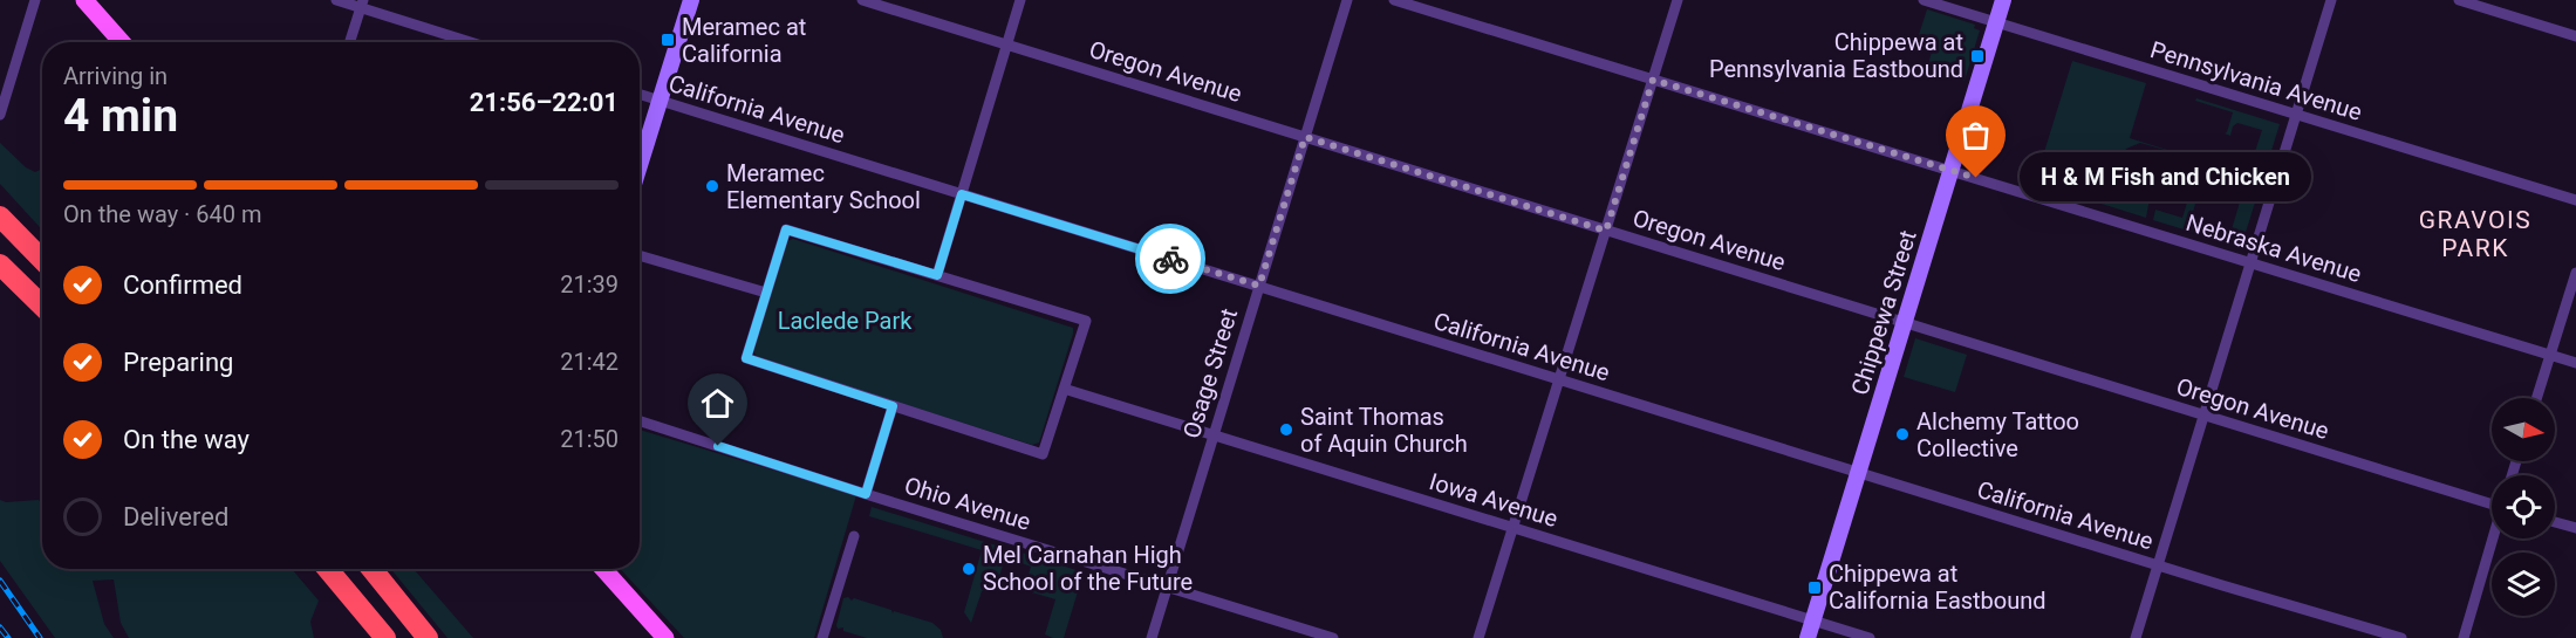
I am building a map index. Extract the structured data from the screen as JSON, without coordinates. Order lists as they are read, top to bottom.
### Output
{
  "streets": {
    "main road": ["Chippewa Street"],
    "street": [
      "Oregon Avenue",
      "Pennsylvania Avenue",
      "California Avenue",
      "Nebraska Avenue",
      "Osage Street",
      "Iowa Avenue",
      "Ohio Avenue"
    ]
  },
  "crossings": [
    ["Oregon Avenue", "Chippewa Street"],
    ["Oregon Avenue", "Osage Street"],
    ["Pennsylvania Avenue", "Chippewa Street"],
    ["California Avenue", "Chippewa Street"],
    ["California Avenue", "Osage Street"],
    ["Nebraska Avenue", "Chippewa Street"],
    ["Chippewa Street", "Iowa Avenue"],
    ["Osage Street", "Iowa Avenue"],
    ["Osage Street", "Ohio Avenue"]
  ],
  "districts": ["GRAVOIS PARK"],
  "parks": ["Laclede Park"],
  "places": {
    "transit": ["Meramec at California", "Chippewa at Pennsylvania Eastbound", "Chippewa at California Eastbound"],
    "other": [
      "H & M Fish and Chicken",
      "Meramec Elementary School",
      "Saint Thomas of Aquin Church",
      "Alchemy Tattoo Collective",
      "Mel Carnahan High School of the Future"
    ]
  },
  "north": "right",
  "page": {
    "heading": ["4 min", "Arriving in", "21:56–22:01"],
    "bubble": "H & M Fish and Chicken",
    "bar": "On the way · 640 m",
    "list": [
      ["Confirmed", "21:39"],
      ["Preparing", "21:42"],
      ["On the way", "21:50"],
      "Delivered"
    ]
  }
}
